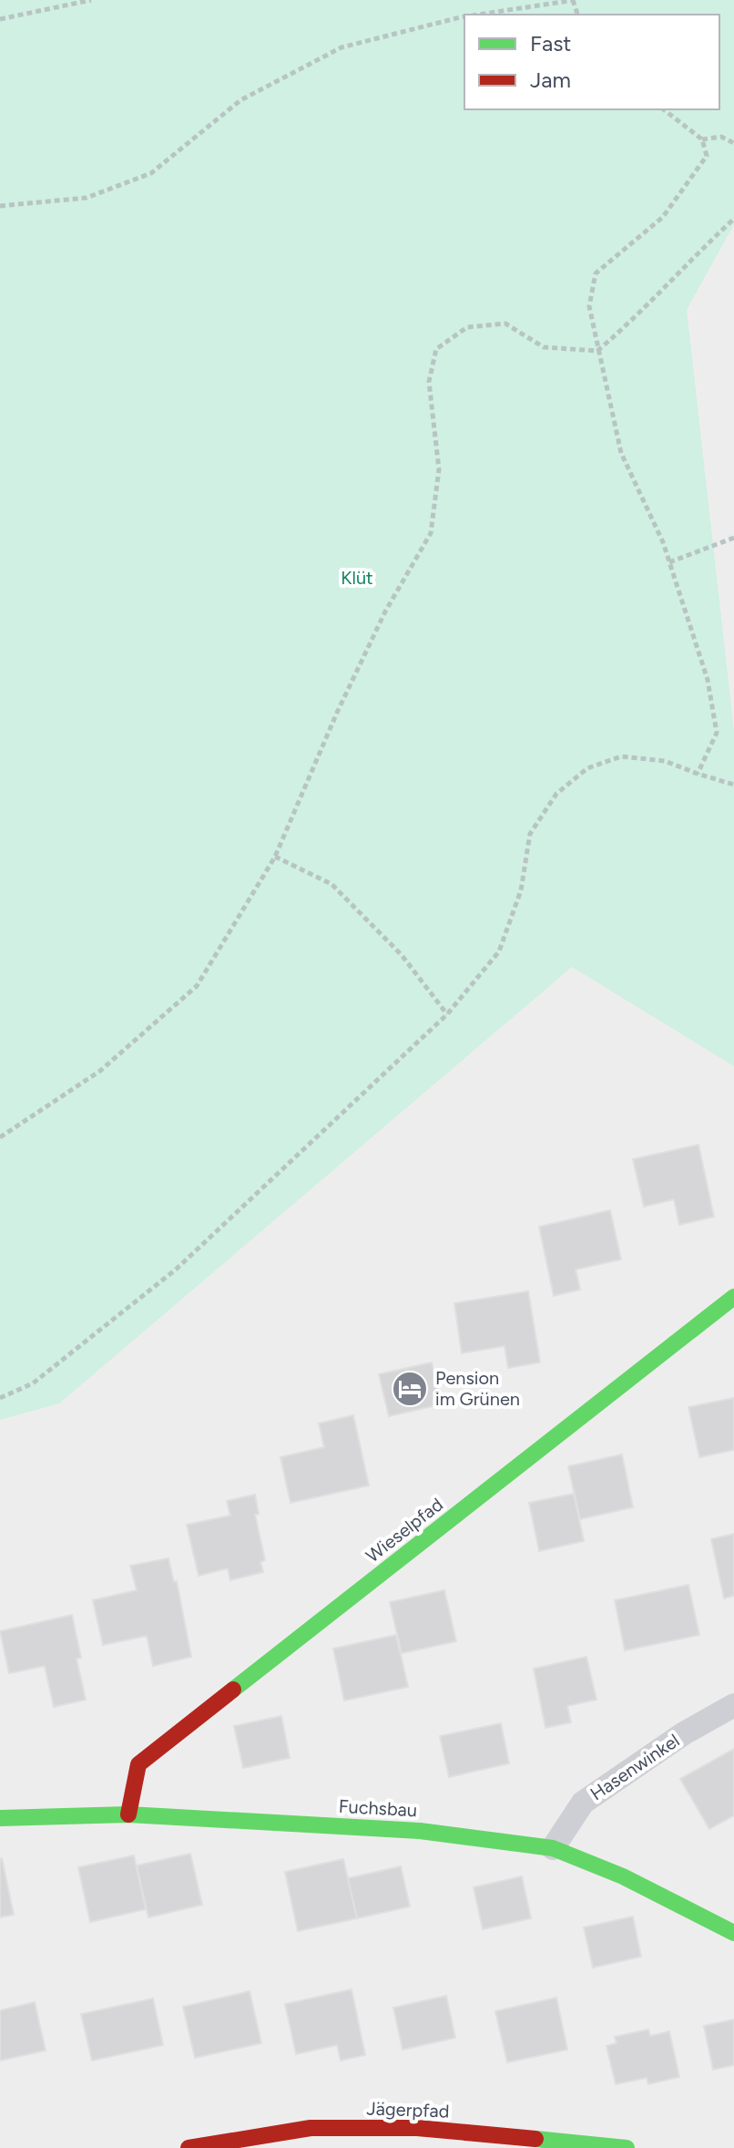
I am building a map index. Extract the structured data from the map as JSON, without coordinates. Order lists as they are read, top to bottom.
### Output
{
  "streets": {
    "street": [
      "Wieselpfad",
      "Hasenwinkel",
      "Fuchsbau",
      "Jägerpfad"
    ]
  },
  "crossings": [
    ["Wieselpfad", "Fuchsbau"],
    ["Hasenwinkel", "Fuchsbau"]
  ],
  "parks": ["Klüt"],
  "places": {
    "hotel": ["Pension im Grünen"]
  },
  "legend": ["Fast", "Jam"]
}
